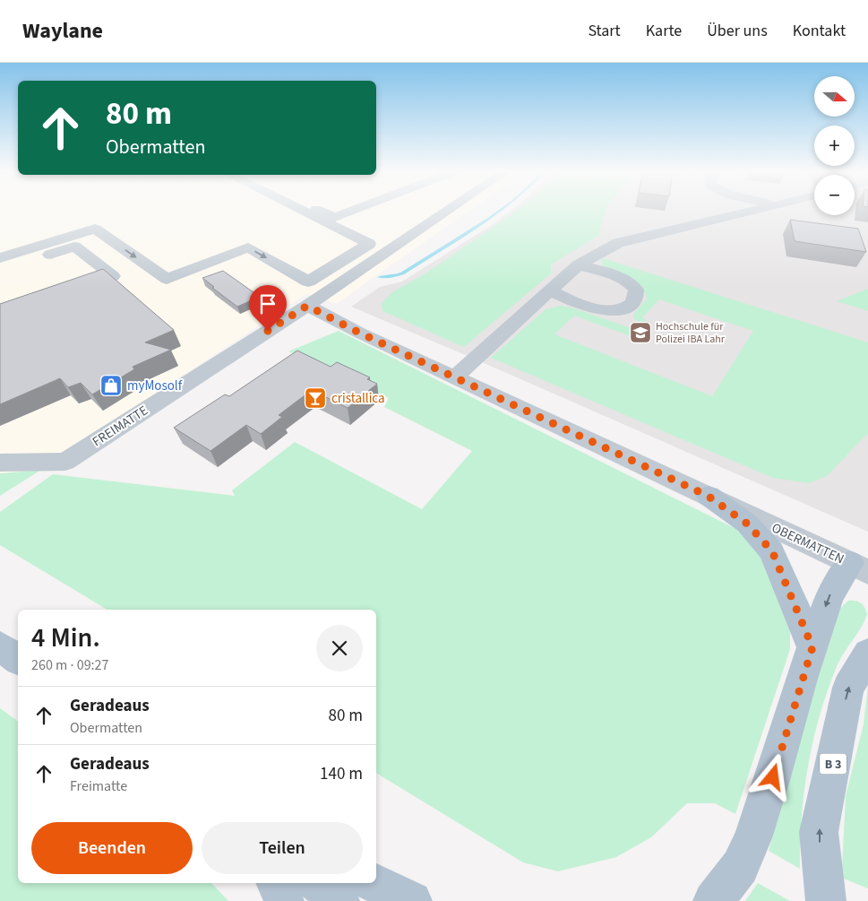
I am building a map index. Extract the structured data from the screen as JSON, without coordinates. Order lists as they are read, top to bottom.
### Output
{
  "streets": {
    "main road": ["B 3"],
    "street": ["FREIMATTE", "OBERMATTEN"]
  },
  "crossings": [
    ["FREIMATTE", "OBERMATTEN"]
  ],
  "places": {
    "school or university": ["Hochschule für Polizei IBA Lahr"],
    "shop": ["myMosolf"],
    "bar": ["cristallica"]
  },
  "north": "right",
  "page": {
    "header": "Waylane",
    "nav": [
      "Start",
      "Karte",
      "Über uns",
      "Kontakt"
    ],
    "map_buttons": ["+", "−"],
    "turn": ["80 m", "Obermatten"],
    "heading": ["4 Min.", "260 m · 09:27"],
    "list": [
      {
        "name": "Geradeaus",
        "note": "Obermatten",
        "value": "80 m"
      },
      {
        "name": "Geradeaus",
        "note": "Freimatte",
        "value": "140 m"
      }
    ],
    "buttons": ["Beenden", "Teilen"]
  }
}
